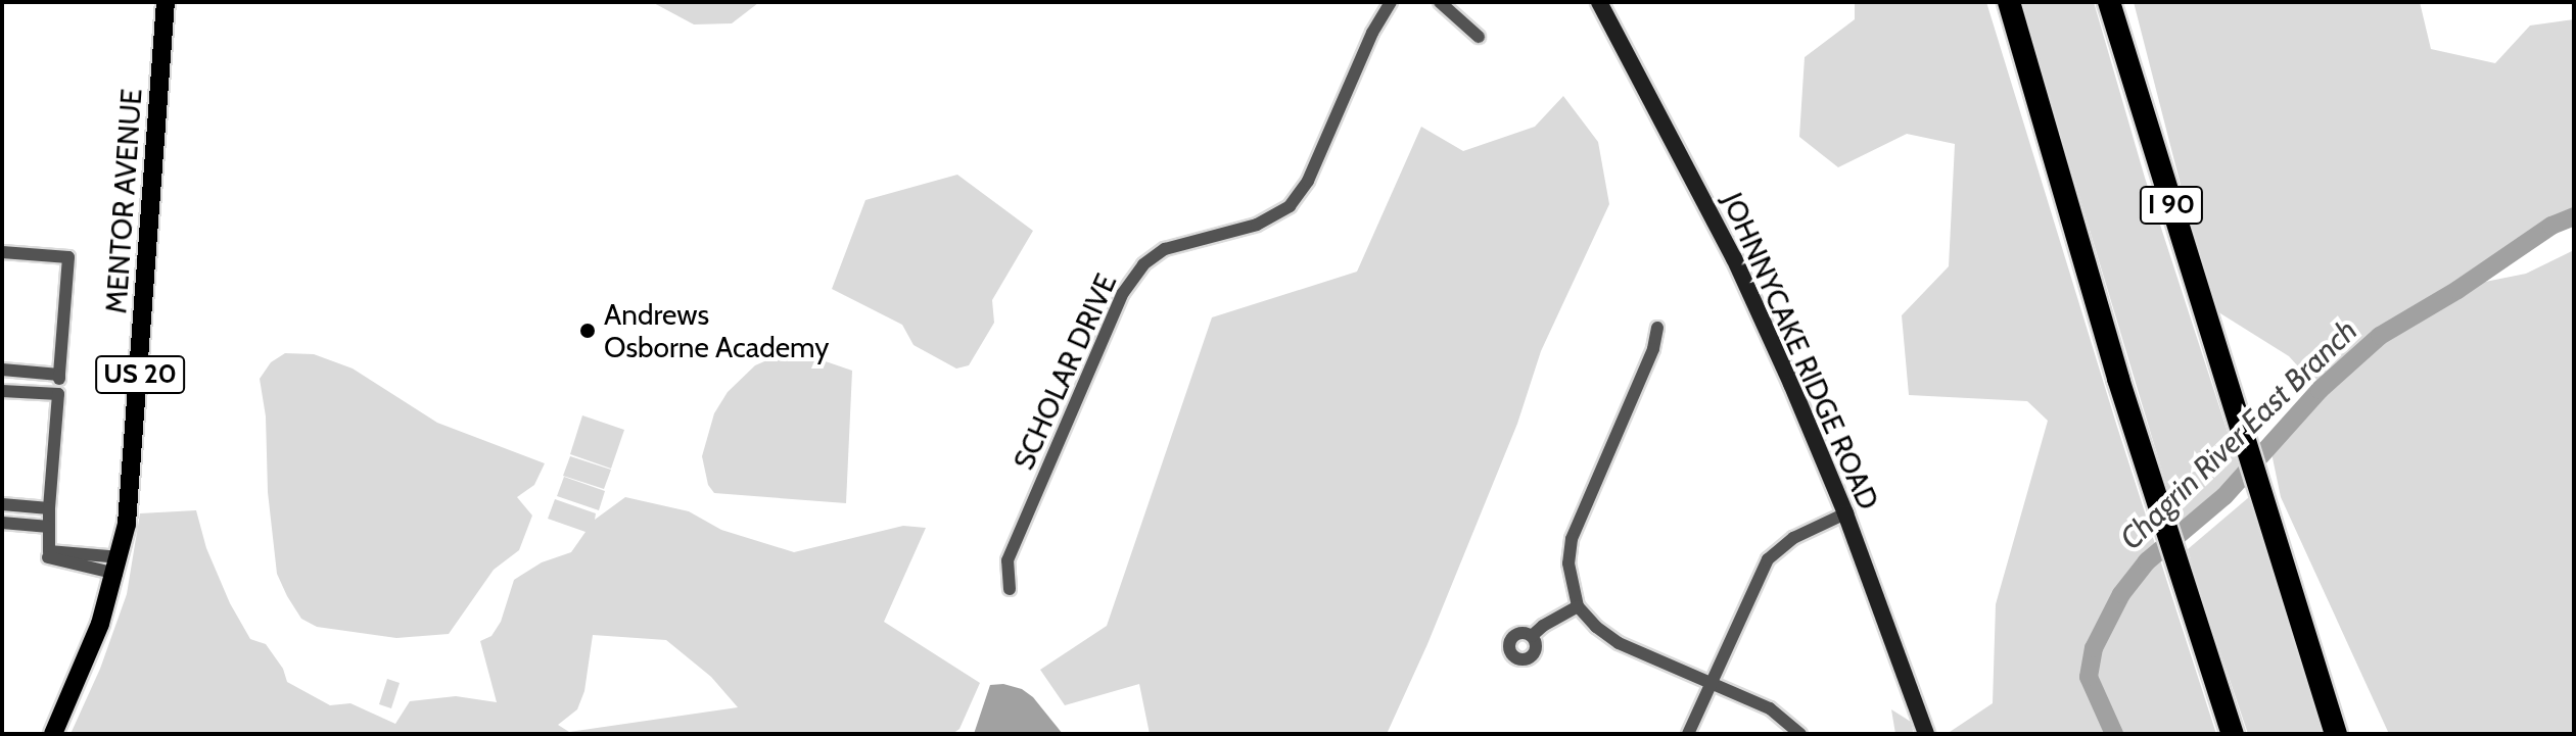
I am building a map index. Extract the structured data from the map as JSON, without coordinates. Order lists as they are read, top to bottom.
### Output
{
  "streets": {
    "highway": ["I 90"],
    "main road": ["MENTOR AVENUE", "JOHNNYCAKE RIDGE ROAD", "US 20"],
    "street": ["SCHOLAR DRIVE"]
  },
  "water": ["Chagrin River East Branch"],
  "places": ["Andrews Osborne Academy"]
}
